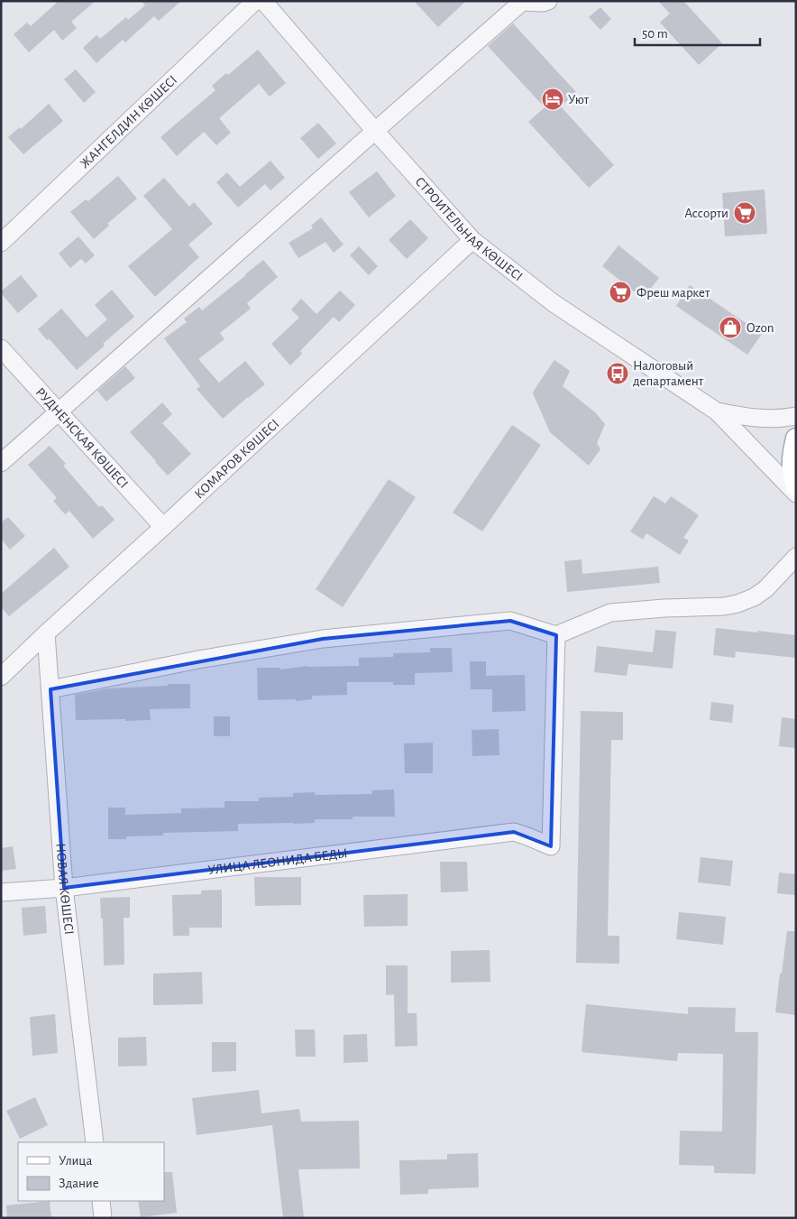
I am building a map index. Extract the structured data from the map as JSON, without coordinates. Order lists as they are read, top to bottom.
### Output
{
  "streets": {
    "street": [
      "ЖАНГЕЛДИН КӨШЕСІ",
      "СТРОИТЕЛЬНАЯ КӨШЕСІ",
      "РУДНЕНСКАЯ КӨШЕСІ",
      "КОМАРОВ КӨШЕСІ",
      "УЛИЦА ЛЕОНИДА БЕДЫ",
      "НОВАЯ КӨШЕСІ"
    ]
  },
  "crossings": [
    ["СТРОИТЕЛЬНАЯ КӨШЕСІ", "КОМАРОВ КӨШЕСІ"],
    ["РУДНЕНСКАЯ КӨШЕСІ", "КОМАРОВ КӨШЕСІ"],
    ["КОМАРОВ КӨШЕСІ", "НОВАЯ КӨШЕСІ"],
    ["УЛИЦА ЛЕОНИДА БЕДЫ", "НОВАЯ КӨШЕСІ"]
  ],
  "places": {
    "hotel": ["Уют"],
    "supermarket": ["Ассорти", "Фреш маркет"],
    "shop": ["Ozon"],
    "bus stop": ["Налоговый департамент"]
  },
  "legend": ["Улица", "Здание"],
  "scale_bar": "50 m"
}
